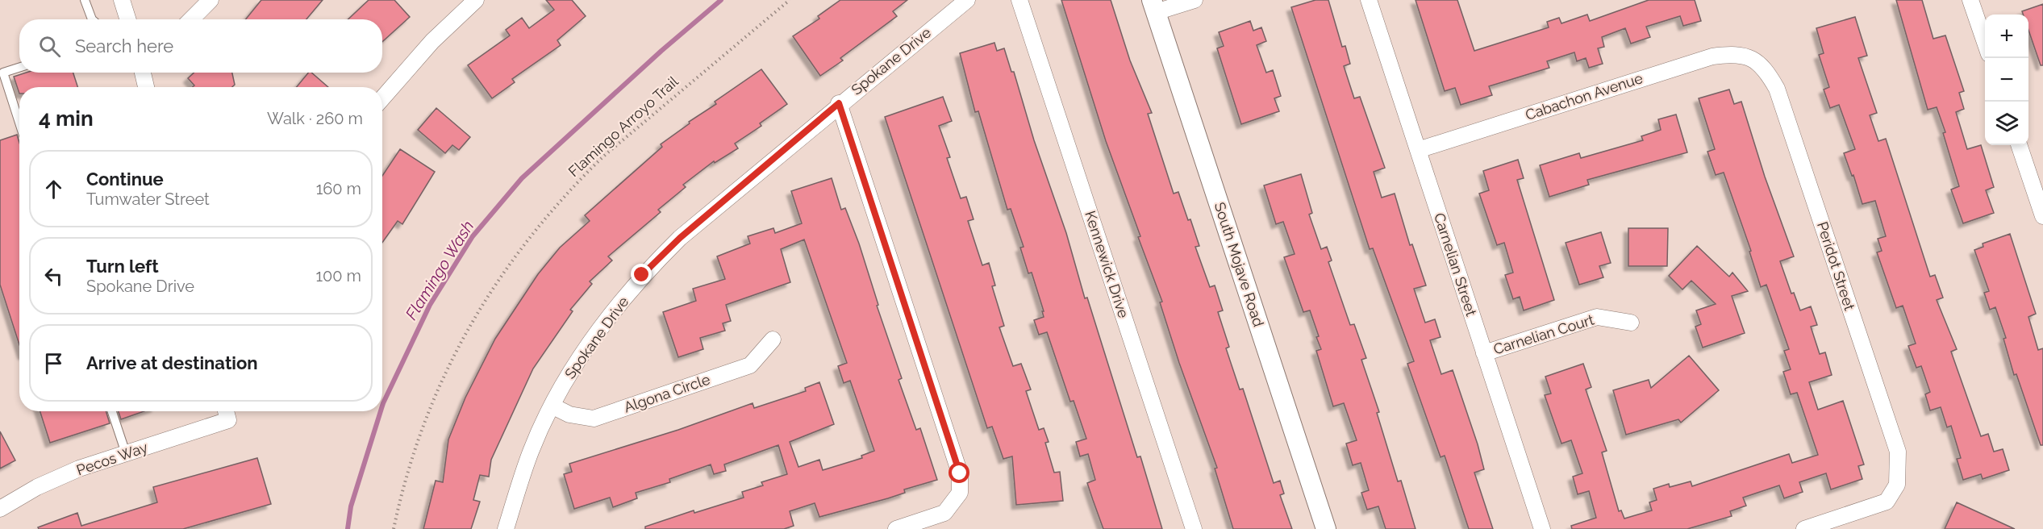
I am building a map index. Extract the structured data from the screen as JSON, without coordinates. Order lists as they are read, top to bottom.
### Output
{
  "streets": {
    "street": [
      "Spokane Drive",
      "Cabachon Avenue",
      "Kennewick Drive",
      "South Mojave Road",
      "Carnelian Street",
      "Peridot Street",
      "Carnelian Court",
      "Algona Circle",
      "Pecos Way"
    ],
    "path": ["Flamingo Arroyo Trail"]
  },
  "crossings": [
    ["Spokane Drive", "Algona Circle"],
    ["Cabachon Avenue", "Carnelian Street"],
    ["Cabachon Avenue", "Peridot Street"],
    ["Carnelian Street", "Carnelian Court"]
  ],
  "water": ["Flamingo Wash"],
  "page": {
    "map_buttons": ["+", "−"],
    "search": "Search here",
    "heading": ["4 min", "Walk · 260 m"],
    "list": [
      ["Continue", "Tumwater Street", "160 m"],
      ["Turn left", "Spokane Drive", "100 m"],
      "Arrive at destination"
    ]
  }
}
